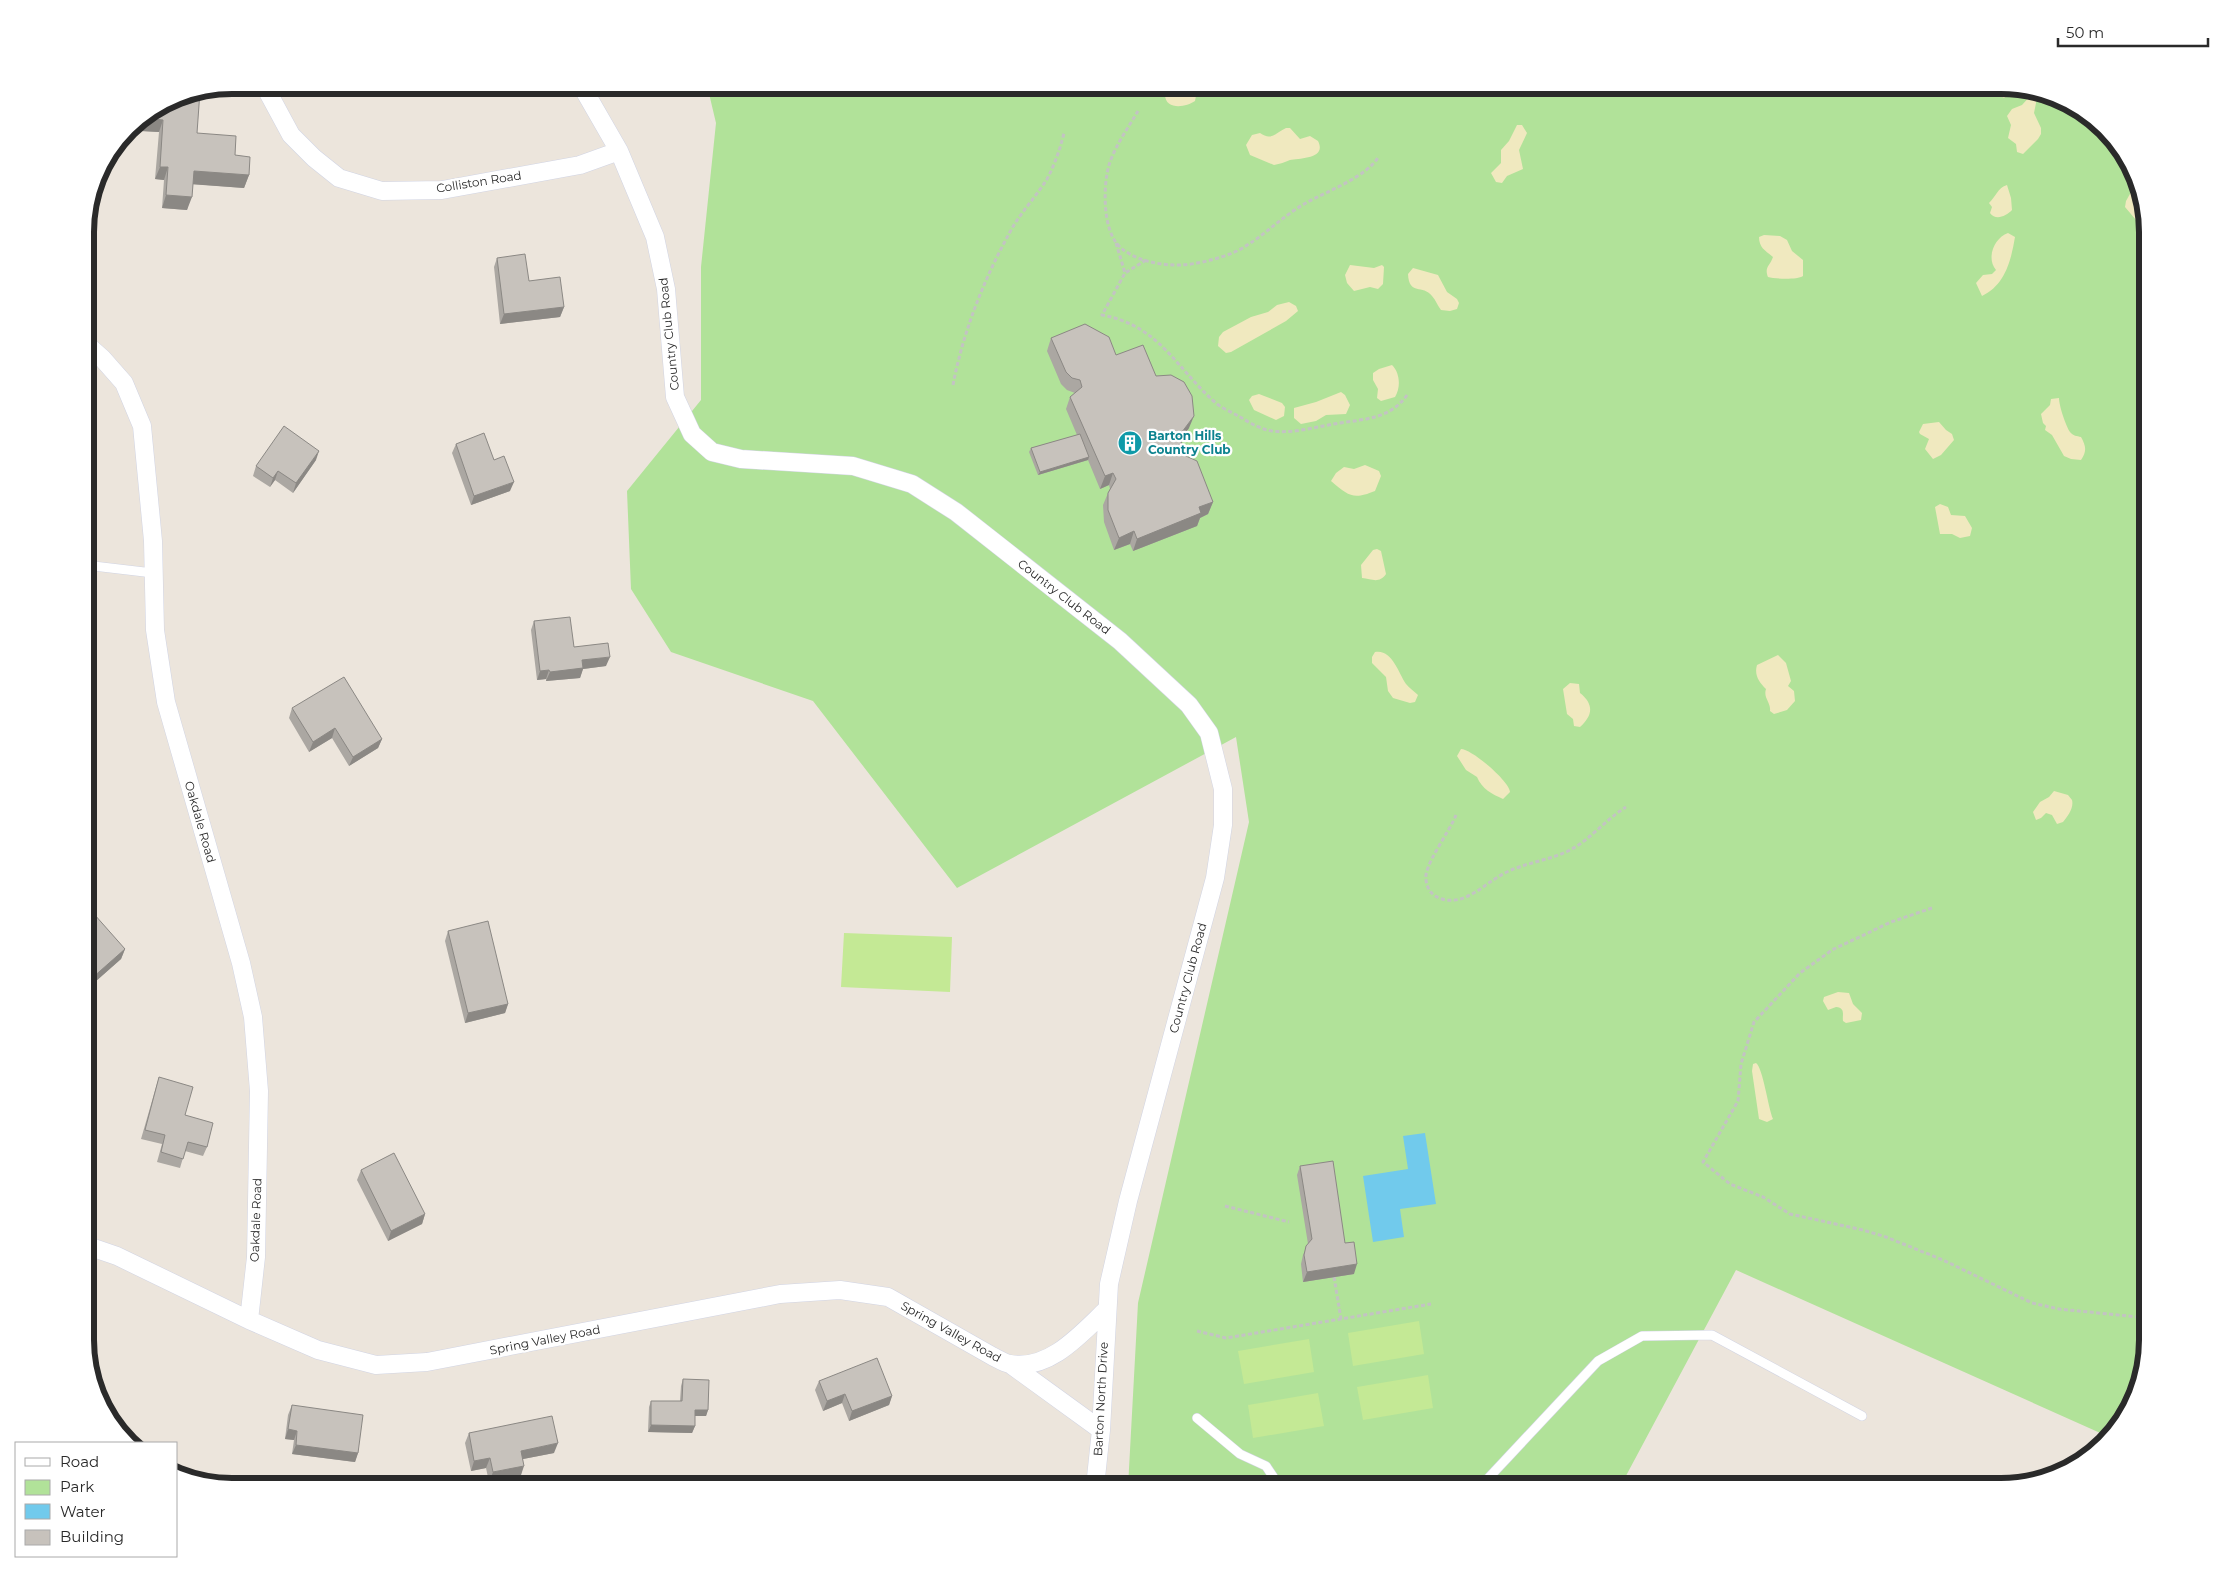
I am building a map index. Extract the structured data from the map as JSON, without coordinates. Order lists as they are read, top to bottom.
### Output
{
  "streets": {
    "street": [
      "Colliston Road",
      "Country Club Road",
      "Oakdale Road",
      "Spring Valley Road",
      "Barton North Drive"
    ]
  },
  "crossings": [
    ["Colliston Road", "Country Club Road"],
    ["Country Club Road", "Spring Valley Road"],
    ["Country Club Road", "Barton North Drive"],
    ["Oakdale Road", "Spring Valley Road"],
    ["Spring Valley Road", "Barton North Drive"]
  ],
  "places": {
    "building": ["Barton Hills Country Club"]
  },
  "legend": [
    "Road",
    "Park",
    "Water",
    "Building"
  ],
  "scale_bar": "50 m"
}
